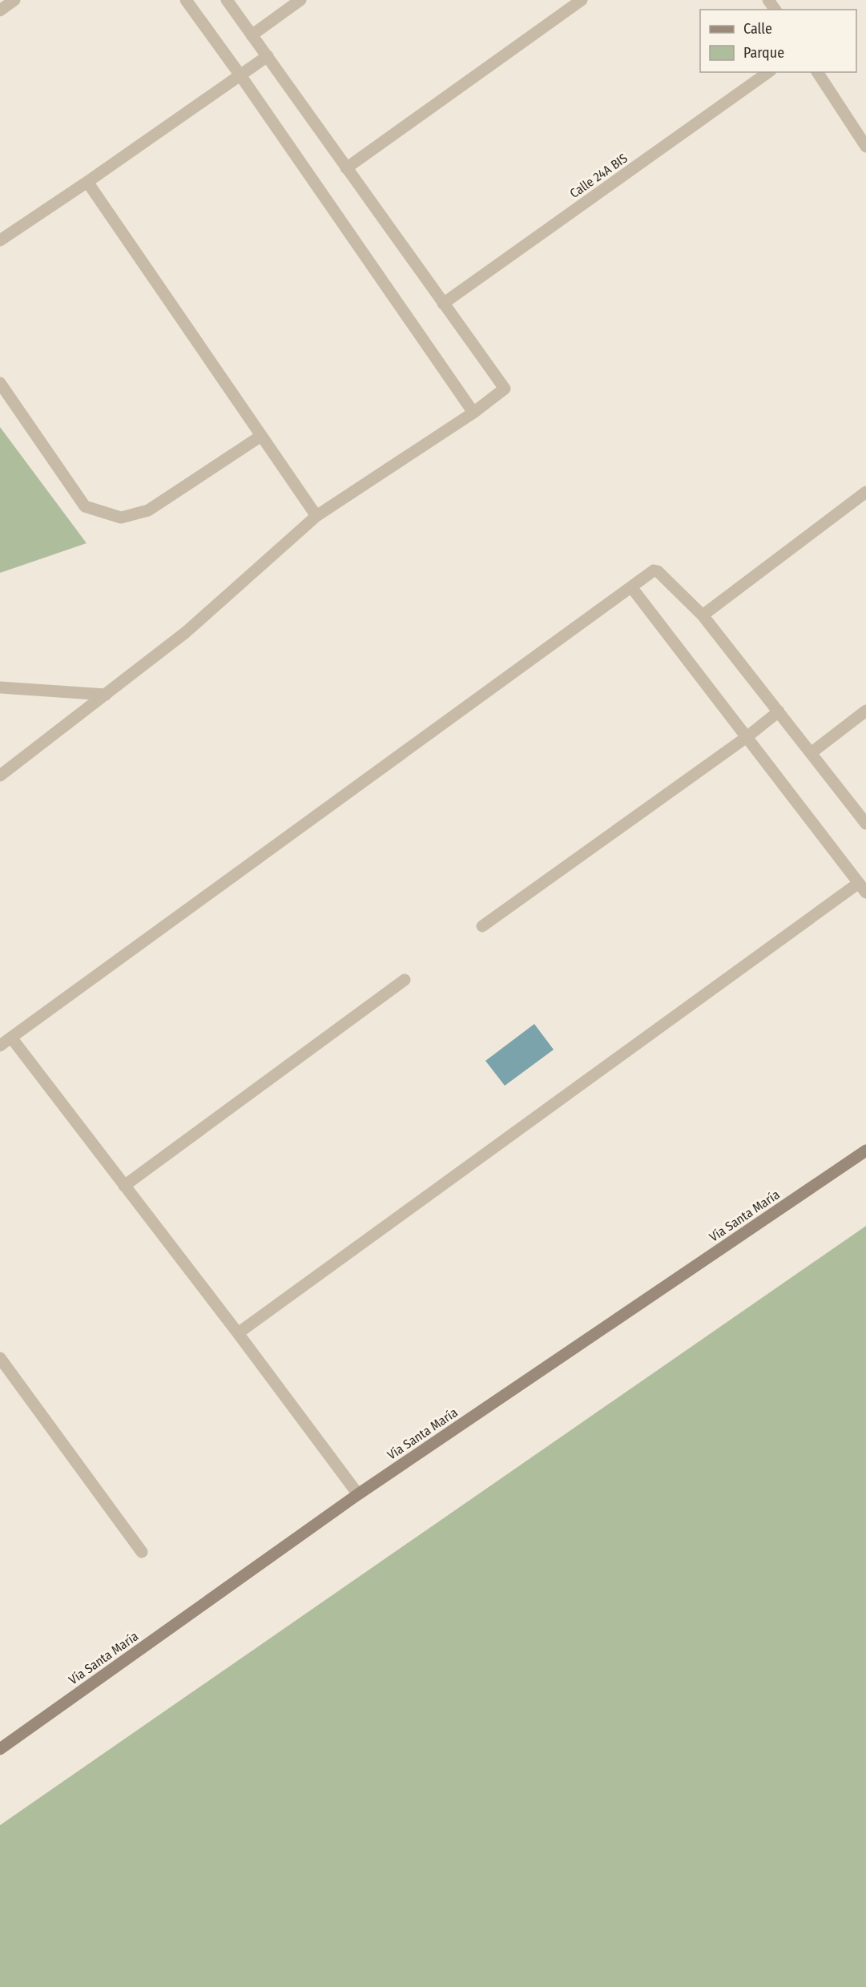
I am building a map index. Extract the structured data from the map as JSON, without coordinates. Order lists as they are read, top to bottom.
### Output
{
  "streets": {
    "main road": ["Vía Santa María"],
    "street": ["Calle 24A BIS"]
  },
  "legend": ["Calle", "Parque"]
}
